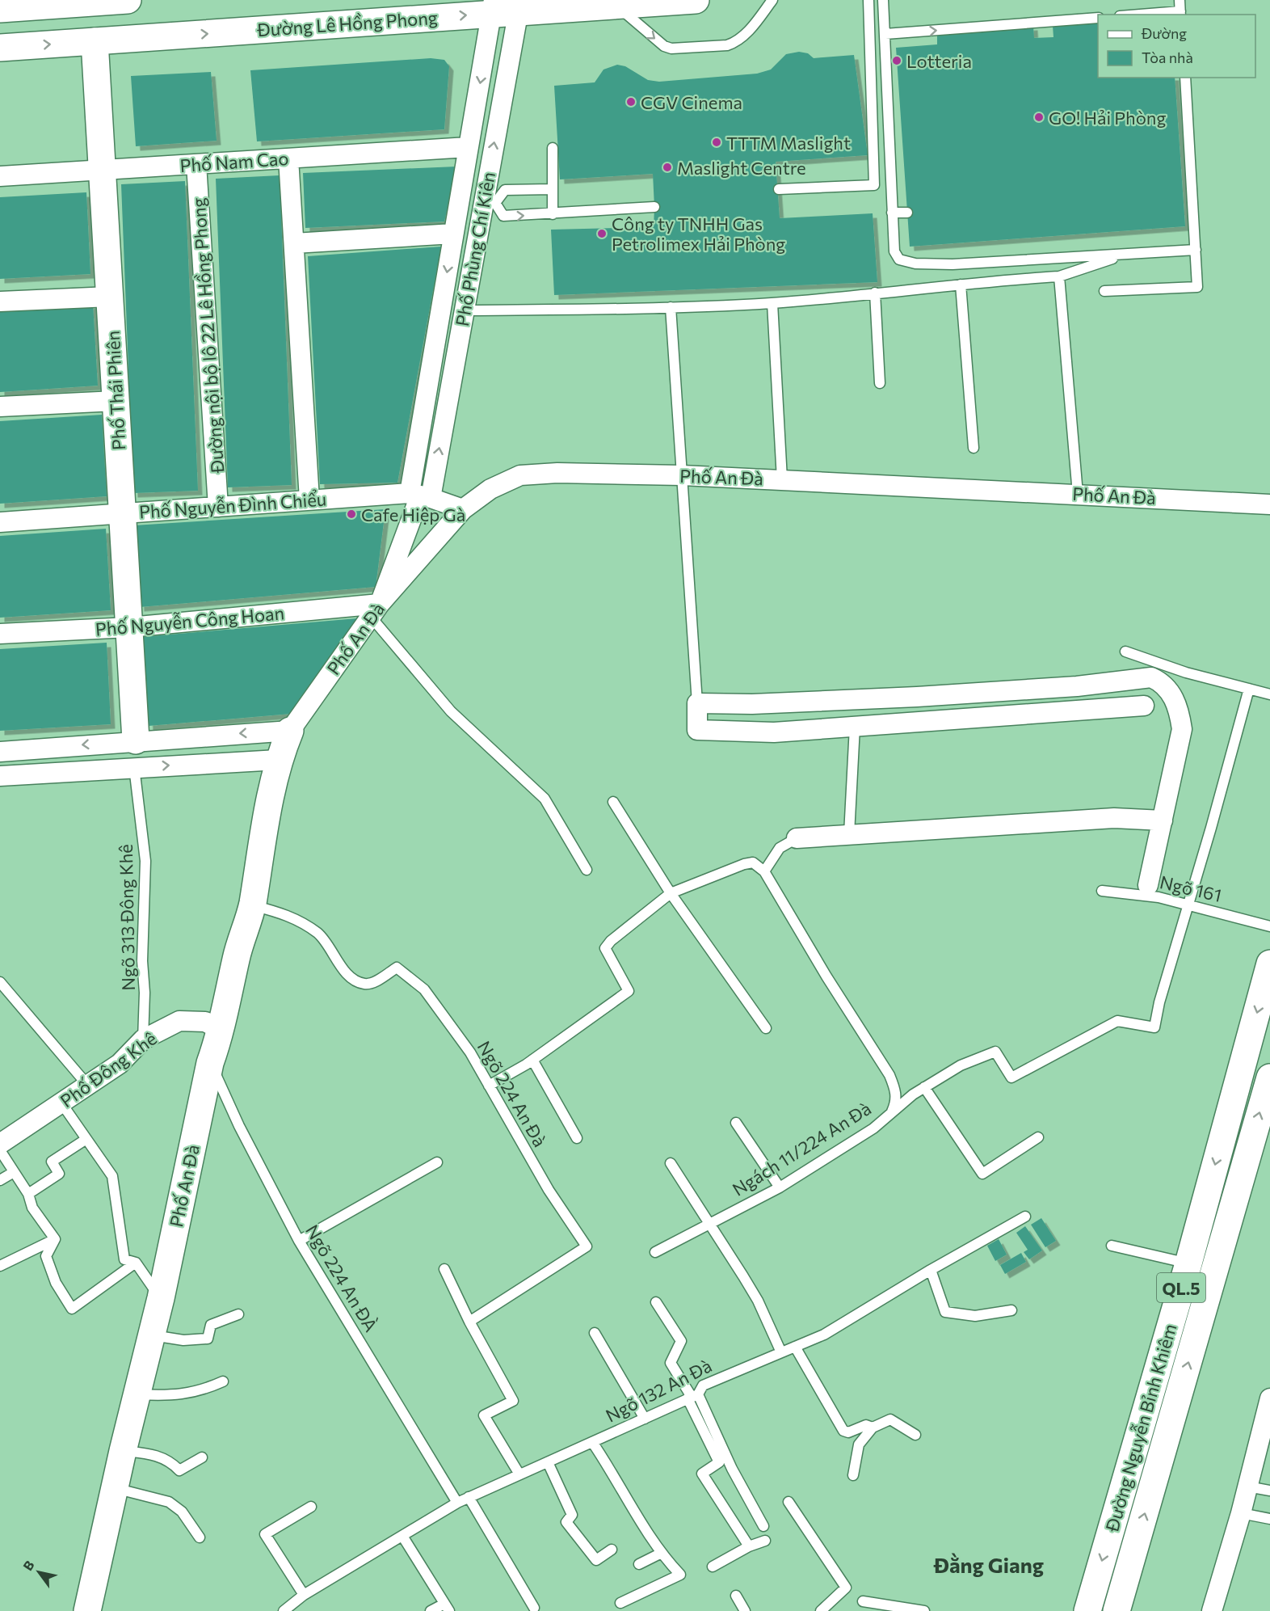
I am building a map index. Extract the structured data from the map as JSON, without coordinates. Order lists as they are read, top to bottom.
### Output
{
  "streets": {
    "main road": [
      "Đường Lê Hồng Phong",
      "Phố Thái Phiên",
      "Phố An Đà",
      "QL.5",
      "Đường Nguyễn Bỉnh Khiêm"
    ],
    "street": [
      "Phố Nam Cao",
      "Phố Phùng Chí Kiên",
      "Đường nội bộ lô 22 Lê Hồng Phong",
      "Phố Nguyễn Đình Chiểu",
      "Phố Nguyễn Công Hoan",
      "Phố Đông Khê"
    ],
    "lane": [
      "Ngõ 161",
      "Ngõ 313 Đông Khê",
      "Ngõ 224 An Đà",
      "Ngách 11/224 An Đà",
      "Ngõ 224 An ĐÀ",
      "Ngõ 132 An Đà"
    ]
  },
  "crossings": [
    ["Đường Lê Hồng Phong", "Phố Phùng Chí Kiên"],
    ["Đường Lê Hồng Phong", "Phố Thái Phiên"],
    ["Phố Nam Cao", "Phố Phùng Chí Kiên"],
    ["Phố Nam Cao", "Đường nội bộ lô 22 Lê Hồng Phong"],
    ["Phố Nam Cao", "Phố Thái Phiên"],
    ["Phố Phùng Chí Kiên", "Phố Nguyễn Đình Chiểu"],
    ["Đường nội bộ lô 22 Lê Hồng Phong", "Phố Nguyễn Đình Chiểu"],
    ["Phố Thái Phiên", "Phố Nguyễn Đình Chiểu"],
    ["Phố Thái Phiên", "Phố Nguyễn Công Hoan"],
    ["Phố An Đà", "Phố Nguyễn Đình Chiểu"],
    ["Phố An Đà", "Phố Nguyễn Công Hoan"],
    ["Phố An Đà", "Phố Đông Khê"],
    ["Phố An Đà", "Ngõ 224 An Đà"],
    ["Phố An Đà", "Ngõ 224 An ĐÀ"],
    ["Ngõ 161", "Ngách 11/224 An Đà"],
    ["Ngõ 313 Đông Khê", "Phố Đông Khê"],
    ["Ngõ 224 An ĐÀ", "Ngõ 132 An Đà"]
  ],
  "one_way": ["Đường Lê Hồng Phong"],
  "districts": ["Đằng Giang"],
  "places": [
    "Lotteria",
    "CGV Cinema",
    "GO! Hải Phòng",
    "TTTM Maslight",
    "Maslight Centre",
    "Công ty TNHH Gas Petrolimex Hải Phòng",
    "Cafe Hiệp Gà"
  ],
  "legend": ["Đường", "Tòa nhà"],
  "north": "top left"
}
